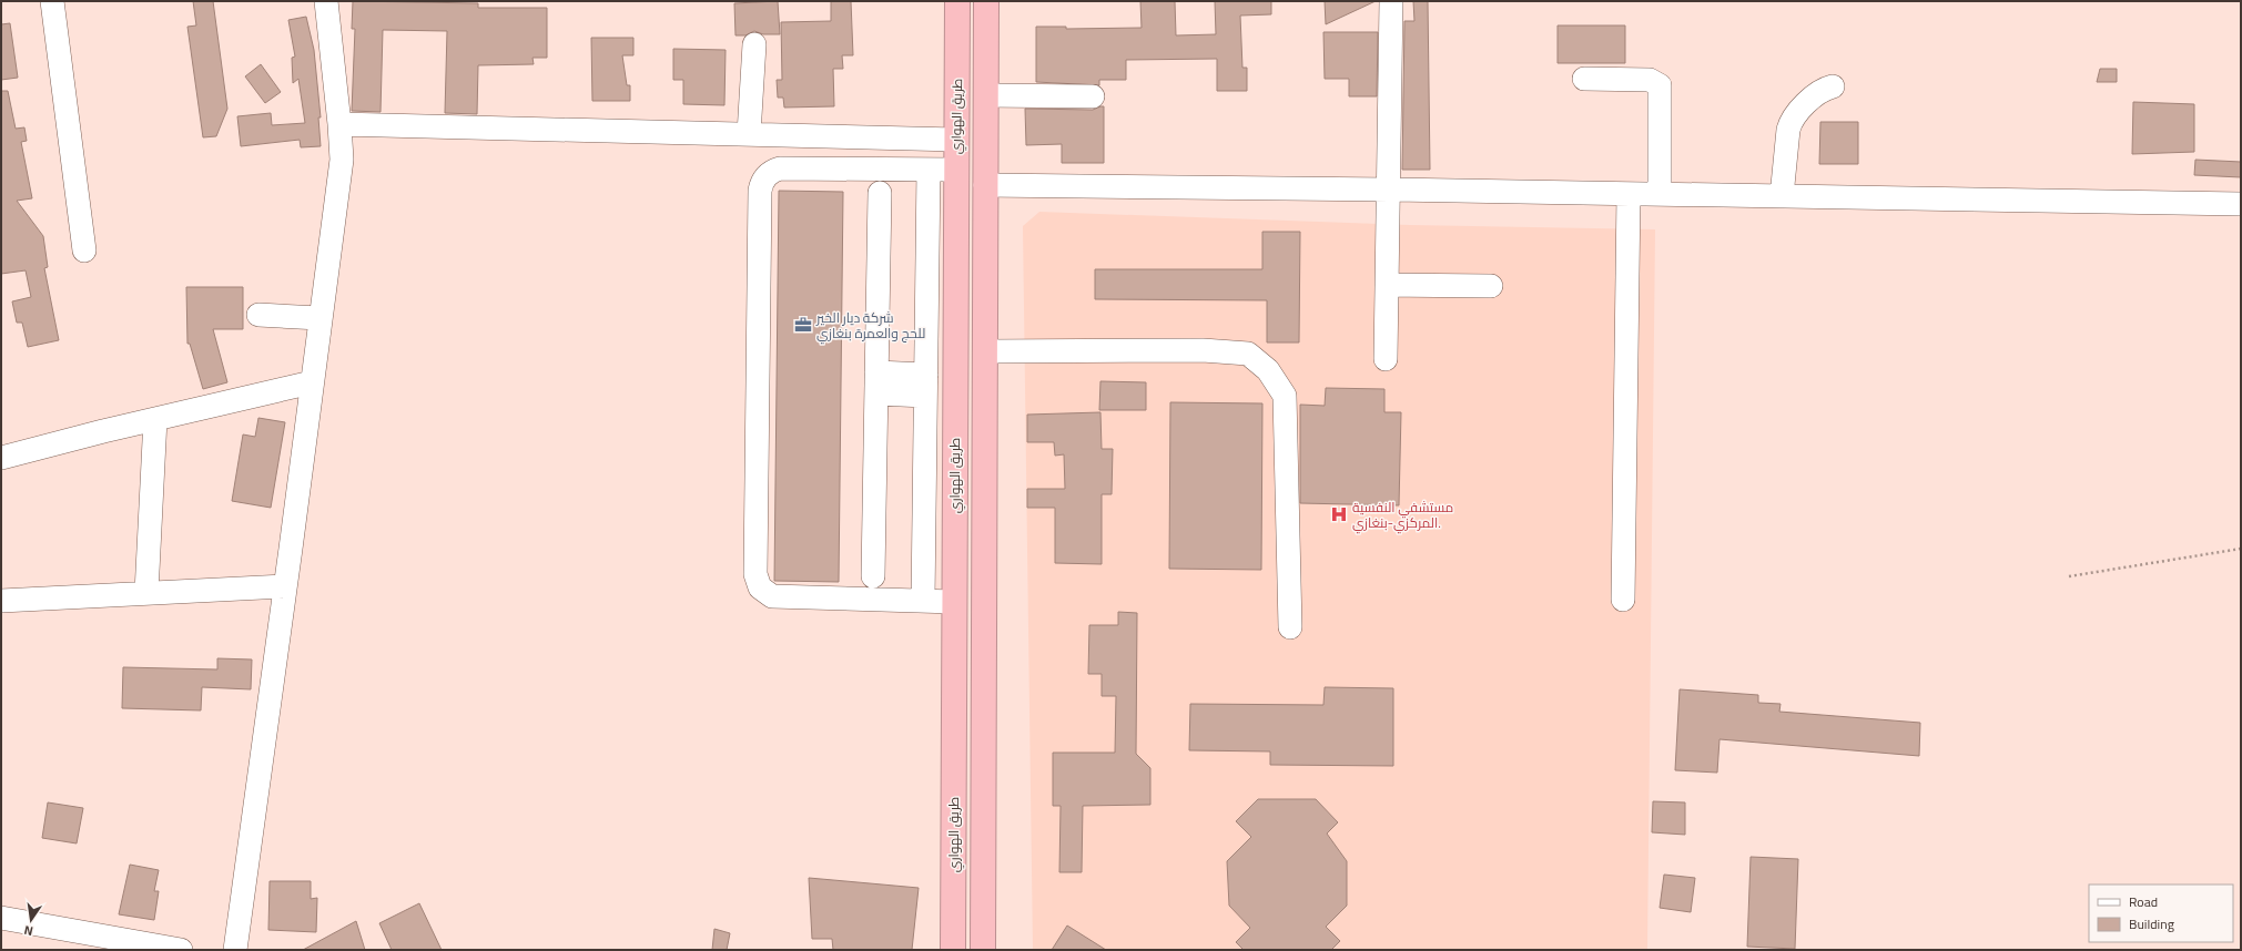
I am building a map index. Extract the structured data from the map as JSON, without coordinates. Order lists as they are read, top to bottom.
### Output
{
  "streets": {
    "highway": ["طريق الهواري"]
  },
  "places": {
    "office": ["شركة ديار الخير للحج والعمرة بنغازي"],
    "hospital": ["مستشفي النفسية المركزي-بنغازي."]
  },
  "legend": ["Road", "Building"],
  "north": "bottom"
}
